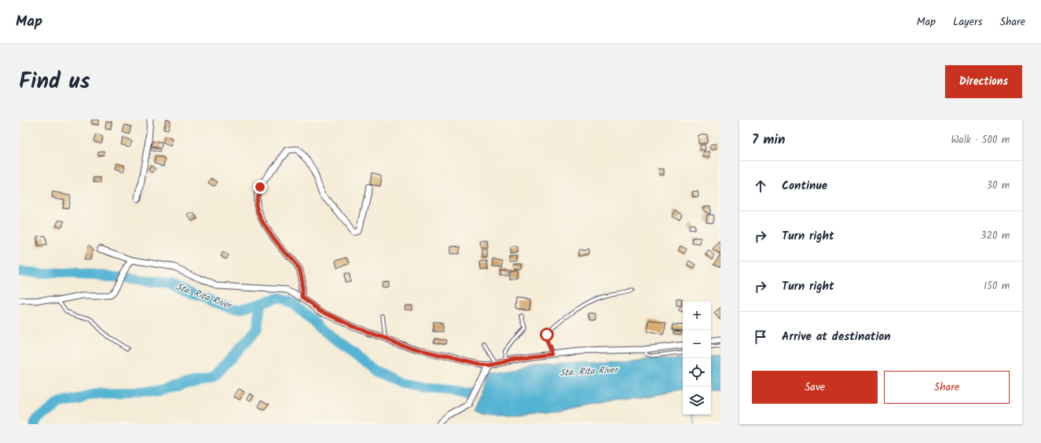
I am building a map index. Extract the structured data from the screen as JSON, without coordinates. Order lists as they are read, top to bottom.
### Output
{
  "water": ["Sta. Rita River"],
  "page": {
    "header": "Map",
    "nav": ["Map", "Layers", "Share"],
    "title": "Find us",
    "buttons": [
      "Directions",
      ["Save", "Share"]
    ],
    "heading": ["7 min", "Walk · 500 m"],
    "list": [
      ["Continue", "30 m"],
      ["Turn right", "320 m"],
      ["Turn right", "150 m"],
      "Arrive at destination"
    ],
    "map_buttons": ["+", "−"]
  }
}
